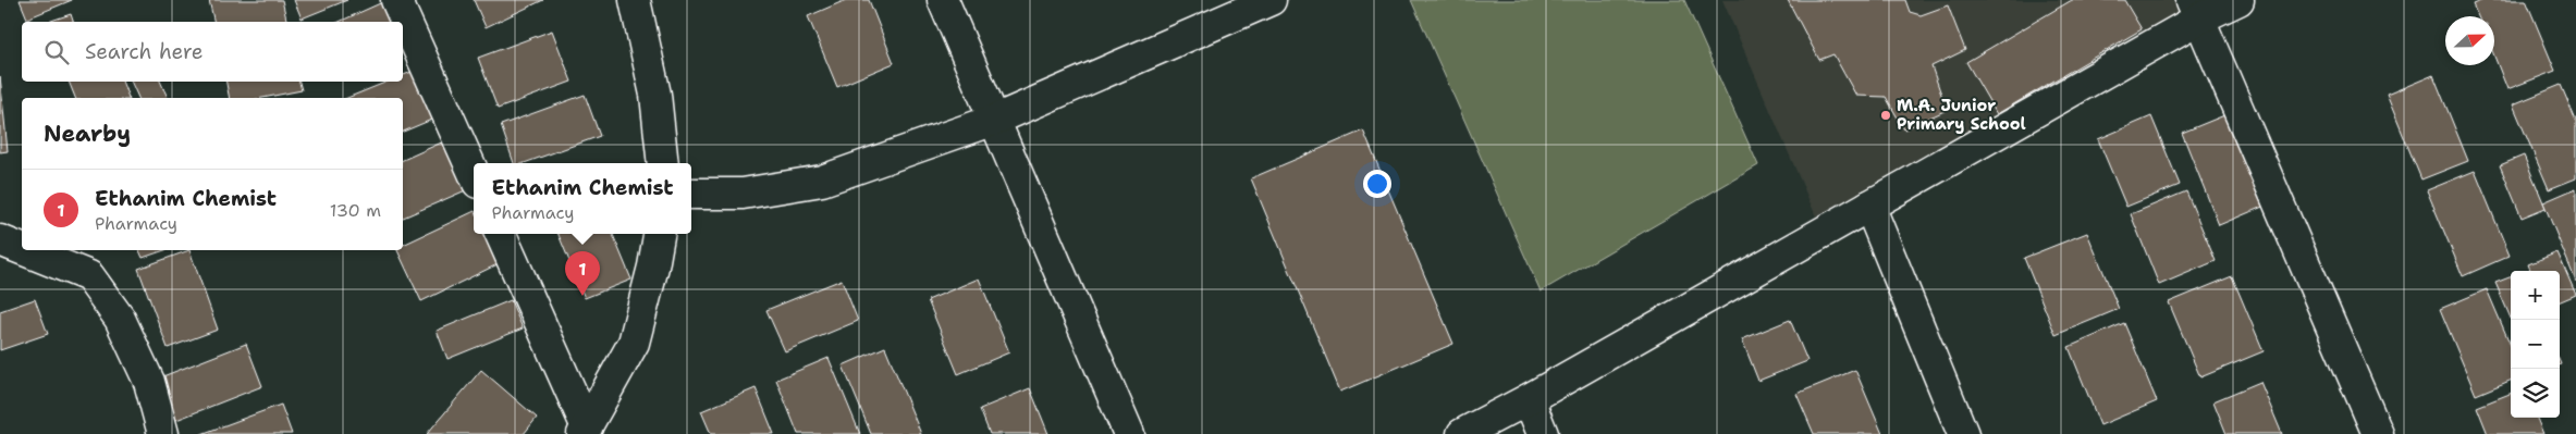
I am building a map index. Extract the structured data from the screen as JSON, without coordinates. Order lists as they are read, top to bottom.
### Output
{
  "places": ["M.A. Junior Primary School"],
  "north": "right",
  "page": {
    "search": "Search here",
    "heading": "Nearby",
    "popup": ["Ethanim Chemist", "Pharmacy"],
    "list": [
      {
        "mark": "1",
        "name": "Ethanim Chemist",
        "note": "Pharmacy",
        "value": "130 m"
      }
    ],
    "pins": "1",
    "map_buttons": ["+", "−"]
  }
}
